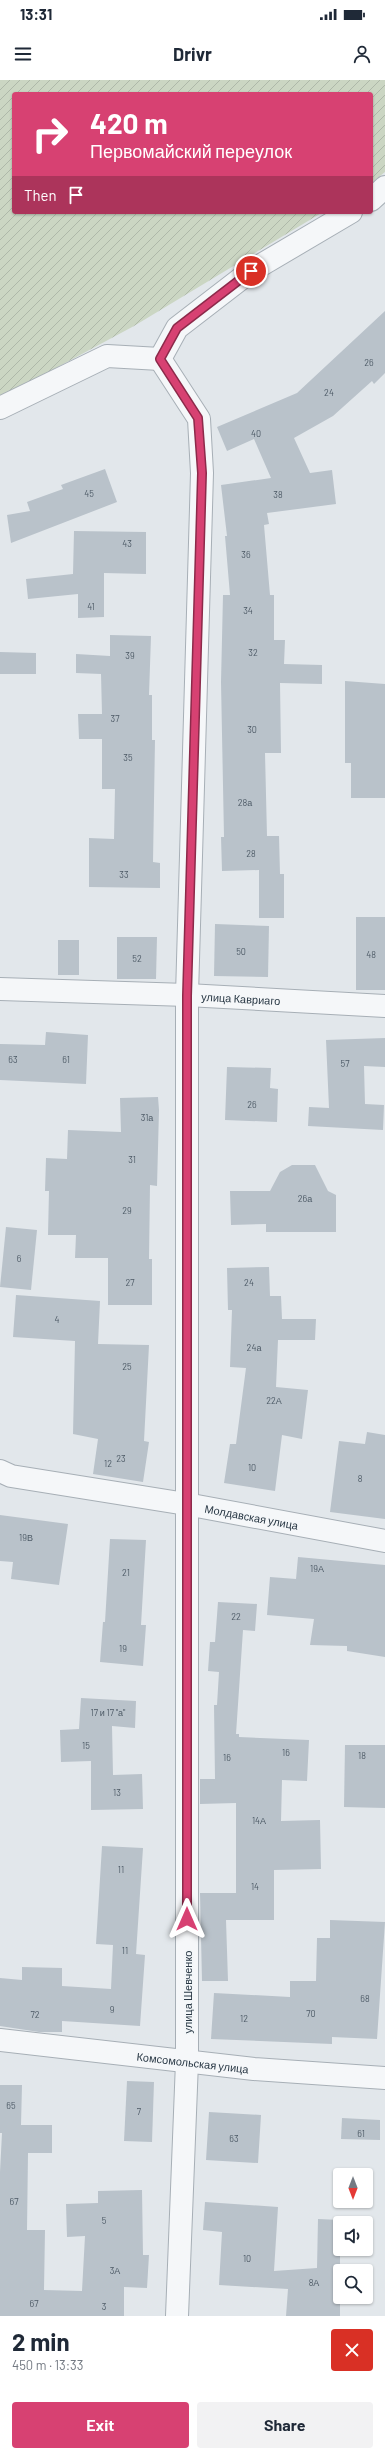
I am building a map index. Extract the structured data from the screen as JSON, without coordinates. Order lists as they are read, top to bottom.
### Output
{
  "streets": {
    "street": [
      "улица Кавриаго",
      "Молдавская улица",
      "улица Шевченко",
      "Комсомольская улица"
    ]
  },
  "crossings": [
    ["улица Кавриаго", "улица Шевченко"],
    ["Молдавская улица", "улица Шевченко"],
    ["улица Шевченко", "Комсомольская улица"]
  ],
  "house_numbers": [
    "26",
    "24",
    "40",
    "45",
    "38",
    "43",
    "36",
    "41",
    "34",
    "32",
    "39",
    "37",
    "30",
    "35",
    "28а",
    "28",
    "33",
    "50",
    "48",
    "52",
    "63",
    "61",
    "57",
    "26",
    "31а",
    "31",
    "26а",
    "29",
    "6",
    "27",
    "24",
    "4",
    "24а",
    "25",
    "22А",
    "23",
    "12",
    "10",
    "8",
    "19В",
    "19А",
    "21",
    "22",
    "19",
    "17 и 17 \"а\"",
    "15",
    "16",
    "18",
    "16",
    "13",
    "14А",
    "11",
    "14",
    "11",
    "68",
    "9",
    "70",
    "72",
    "12",
    "65",
    "7",
    "61",
    "63",
    "67",
    "5",
    "10",
    "3А",
    "8А",
    "67",
    "3"
  ],
  "north": "bottom",
  "page": {
    "status": "13:31",
    "header": "Drivr",
    "turn": ["420 m", "Первомайский переулок"],
    "then": "Then",
    "heading": ["2 min", "450 m · 13:33"],
    "buttons": ["Exit", "Share"]
  }
}
